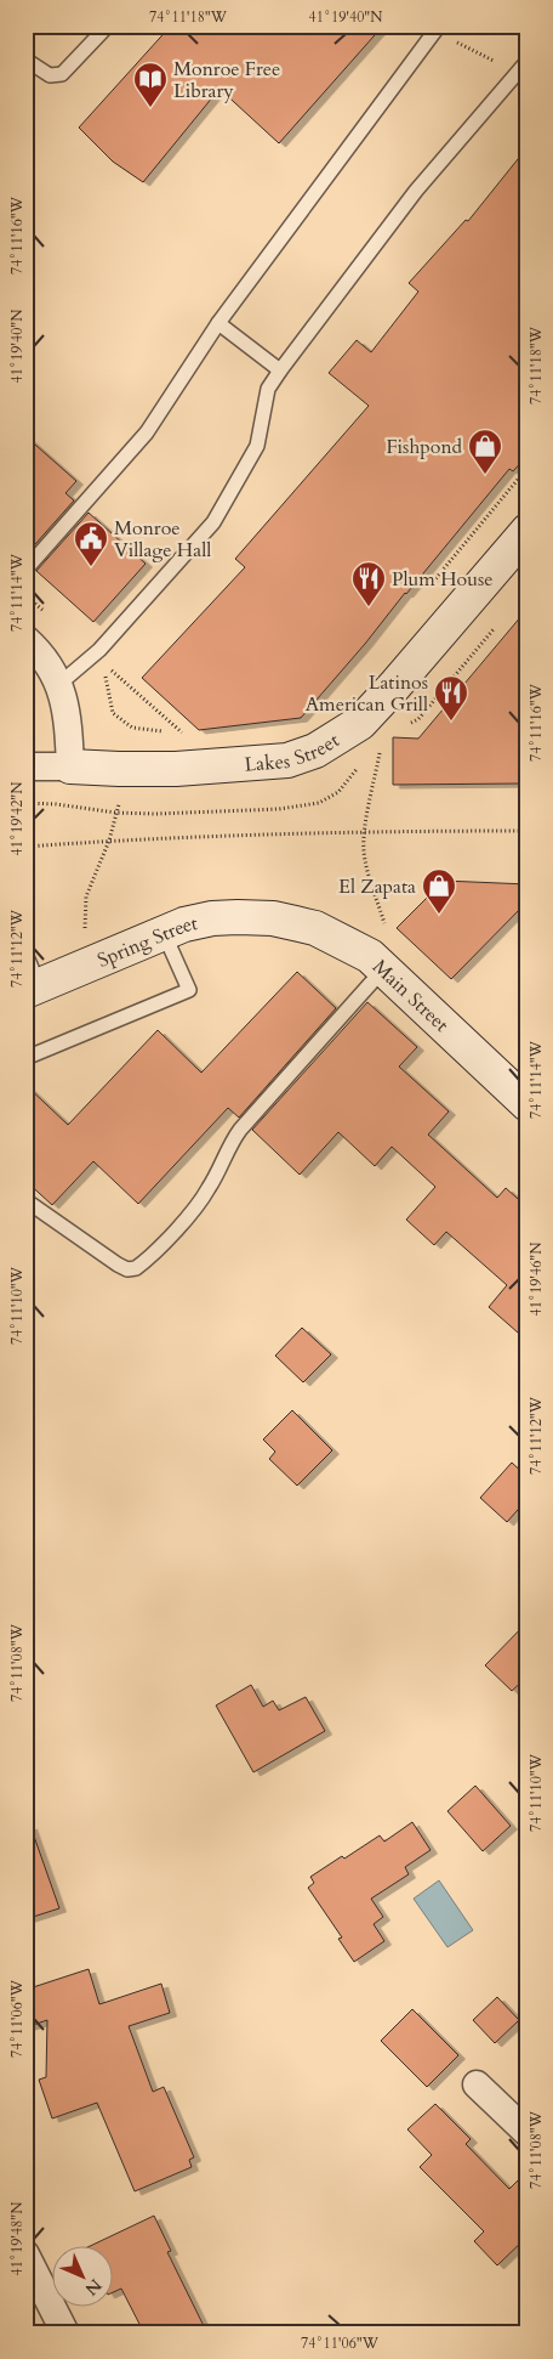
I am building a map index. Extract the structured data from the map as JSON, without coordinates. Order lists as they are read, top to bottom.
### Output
{
  "streets": {
    "street": ["Lakes Street", "Spring Street", "Main Street"]
  },
  "crossings": [
    ["Spring Street", "Main Street"]
  ],
  "places": {
    "library": ["Monroe Free Library"],
    "shop": ["Fishpond", "El Zapata"],
    "public building": ["Monroe Village Hall"],
    "restaurant": ["Plum House", "Latinos American Grill"]
  },
  "north": "bottom right",
  "coordinates": [
    "74°11'18\"W",
    "41°19'40\"N",
    "74°11'16\"W",
    "74°11'14\"W",
    "41°19'42\"N",
    "74°11'12\"W",
    "41°19'46\"N",
    "74°11'10\"W",
    "74°11'08\"W",
    "74°11'06\"W",
    "41°19'48\"N"
  ]
}
